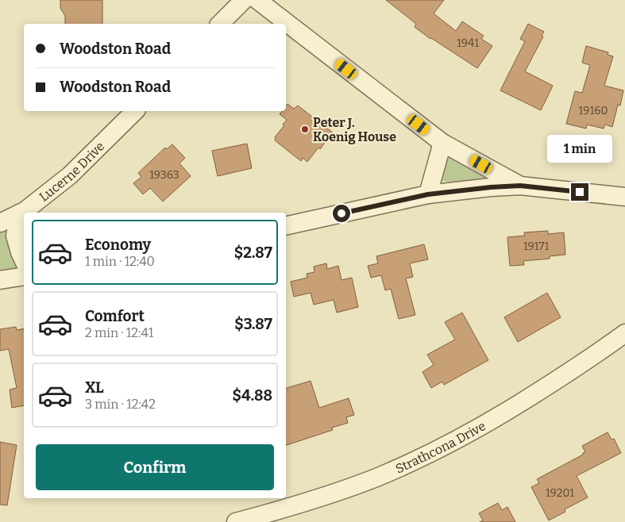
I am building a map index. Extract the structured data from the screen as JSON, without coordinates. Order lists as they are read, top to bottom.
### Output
{
  "streets": {
    "street": ["Lucerne Drive", "Strathcona Drive"]
  },
  "places": ["Peter J. Koenig House"],
  "house_numbers": [
    "1941",
    "19160",
    "19363",
    "19171",
    "19201"
  ],
  "page": {
    "banner": ["Woodston Road", "Woodston Road"],
    "bubble": "1 min",
    "list": [
      {
        "name": "Economy",
        "note": "1 min · 12:40",
        "value": "$2.87"
      },
      {
        "name": "Comfort",
        "note": "2 min · 12:41",
        "value": "$3.87"
      },
      {
        "name": "XL",
        "note": "3 min · 12:42",
        "value": "$4.88"
      }
    ],
    "buttons": "Confirm"
  }
}
